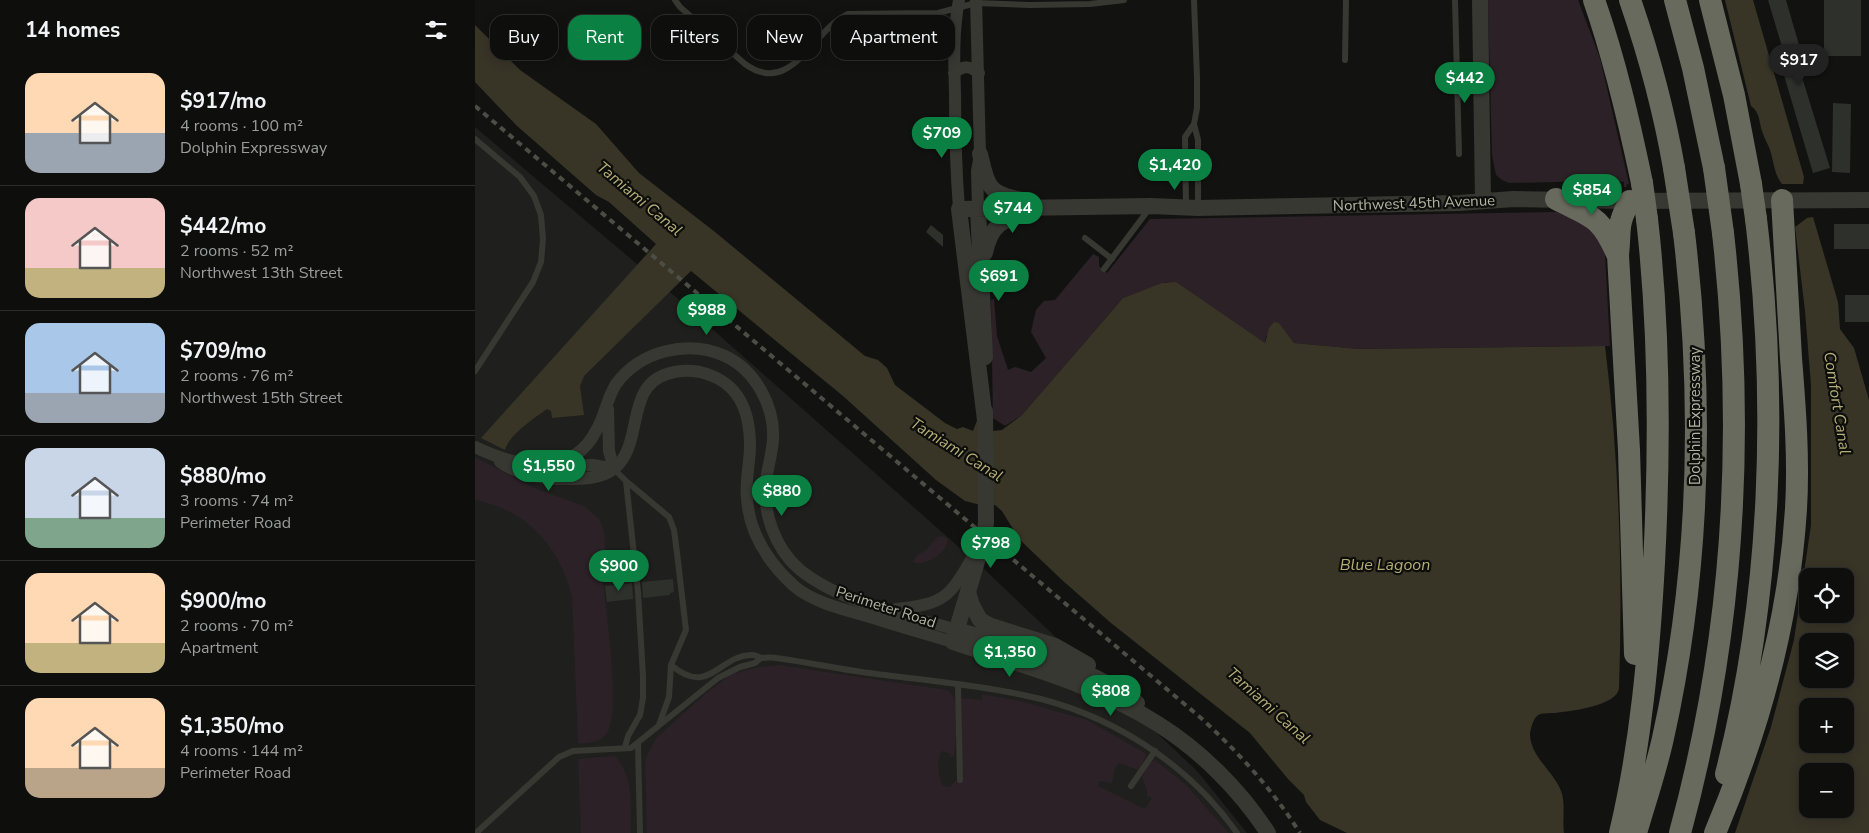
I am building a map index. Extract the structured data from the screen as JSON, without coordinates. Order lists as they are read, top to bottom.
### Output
{
  "streets": {
    "highway": ["Dolphin Expressway"],
    "street": ["Northwest 45th Avenue", "Perimeter Road"]
  },
  "water": ["Tamiami Canal", "Comfort Canal", "Blue Lagoon"],
  "page": {
    "heading": "14 homes",
    "chip": [
      "Buy",
      "Rent",
      "Filters",
      "New",
      "Apartment"
    ],
    "price": [
      "$917",
      "$442",
      "$709",
      "$1,420",
      "$854",
      "$744",
      "$691",
      "$988",
      "$1,550",
      "$880",
      "$798",
      "$900",
      "$1,350",
      "$808"
    ],
    "list": [
      {
        "name": "$917/mo",
        "note": "4 rooms · 100 m² · Dolphin Expressway"
      },
      {
        "name": "$442/mo",
        "note": "2 rooms · 52 m² · Northwest 13th Street"
      },
      {
        "name": "$709/mo",
        "note": "2 rooms · 76 m² · Northwest 15th Street"
      },
      {
        "name": "$880/mo",
        "note": "3 rooms · 74 m² · Perimeter Road"
      },
      {
        "name": "$900/mo",
        "note": "2 rooms · 70 m² · Apartment"
      },
      {
        "name": "$1,350/mo",
        "note": "4 rooms · 144 m² · Perimeter Road"
      }
    ],
    "map_buttons": ["+", "−"]
  }
}
